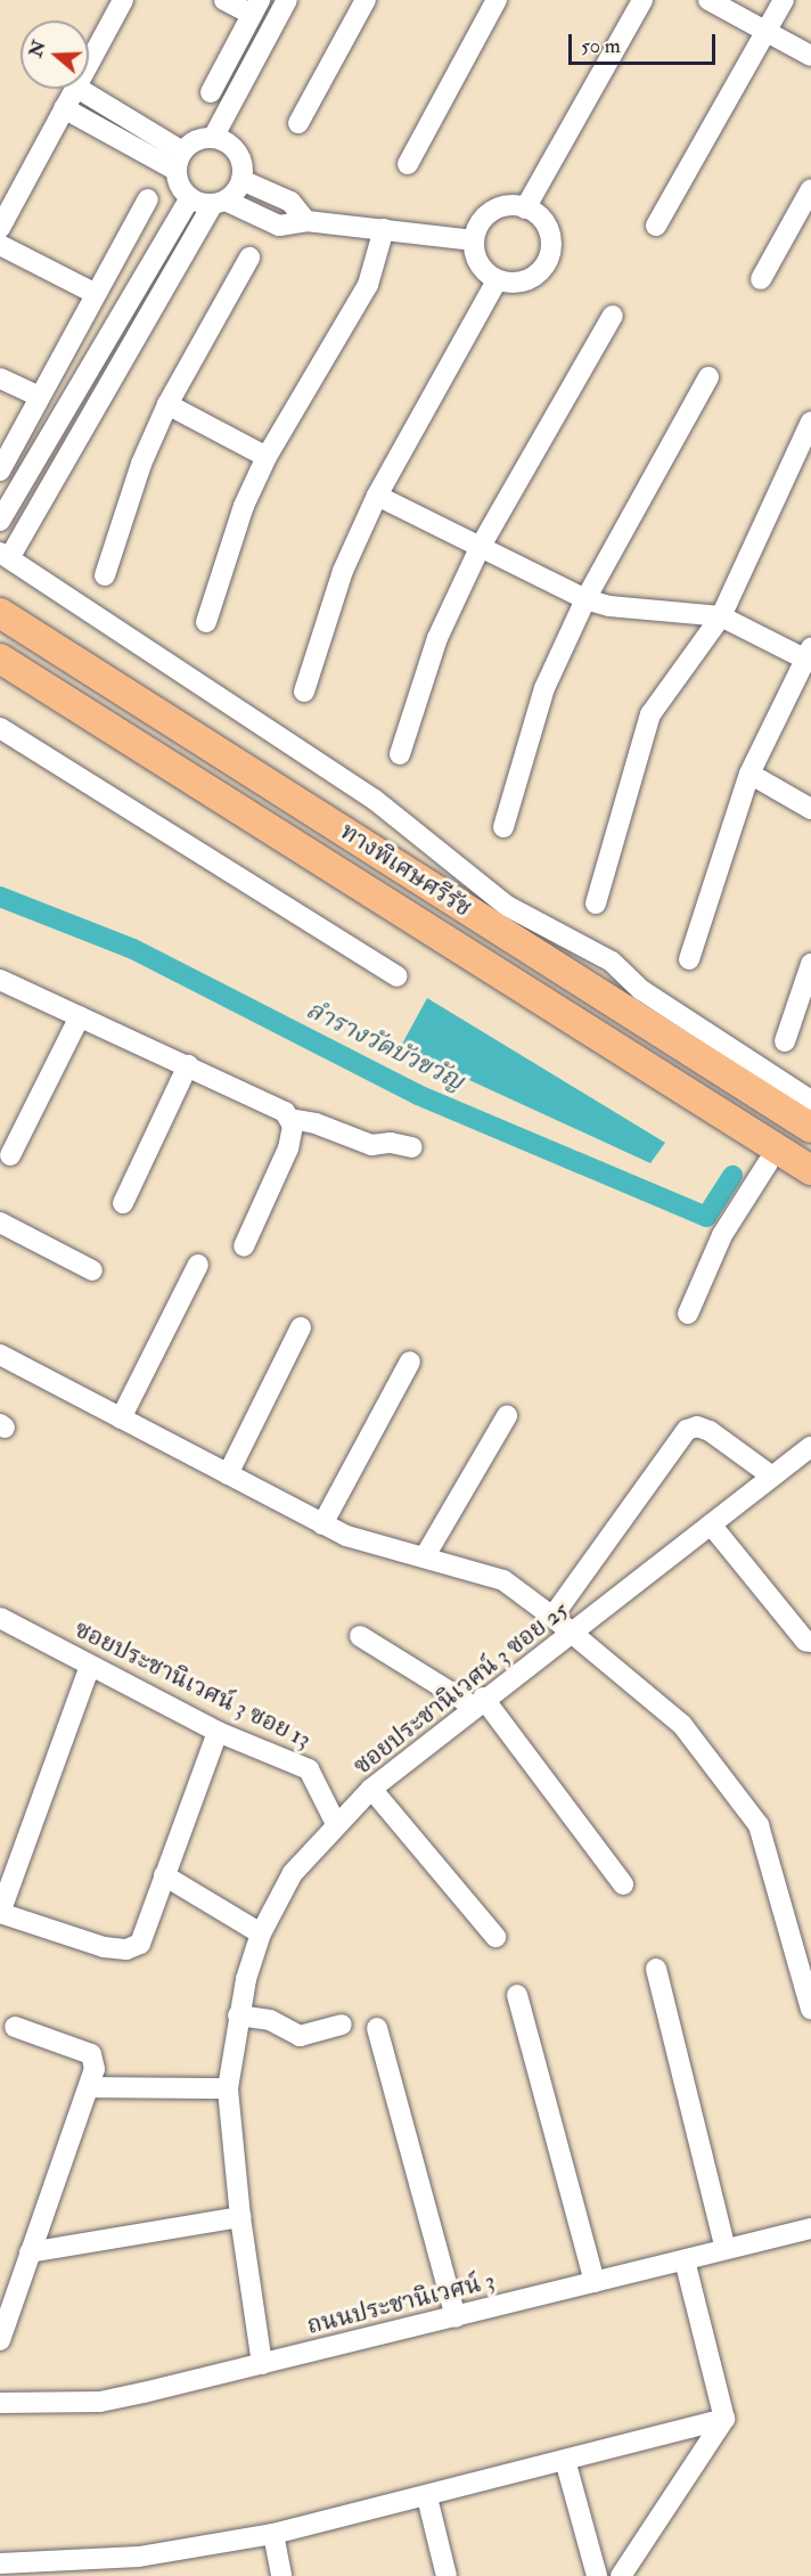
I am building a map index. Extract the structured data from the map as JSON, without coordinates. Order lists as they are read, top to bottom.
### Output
{
  "streets": {
    "highway": ["ทางพิเศษศรีรัช"],
    "street": ["ซอยประชานิเวศน์ 3 ซอย 13", "ซอยประชานิเวศน์ 3 ซอย 25", "ถนนประชานิเวศน์ 3"]
  },
  "crossings": [
    ["ซอยประชานิเวศน์ 3 ซอย 13", "ซอยประชานิเวศน์ 3 ซอย 25"],
    ["ซอยประชานิเวศน์ 3 ซอย 25", "ถนนประชานิเวศน์ 3"]
  ],
  "water": ["ลำรางวัดบัวขวัญ"],
  "scale_bar": "50 m",
  "north": "left"
}
